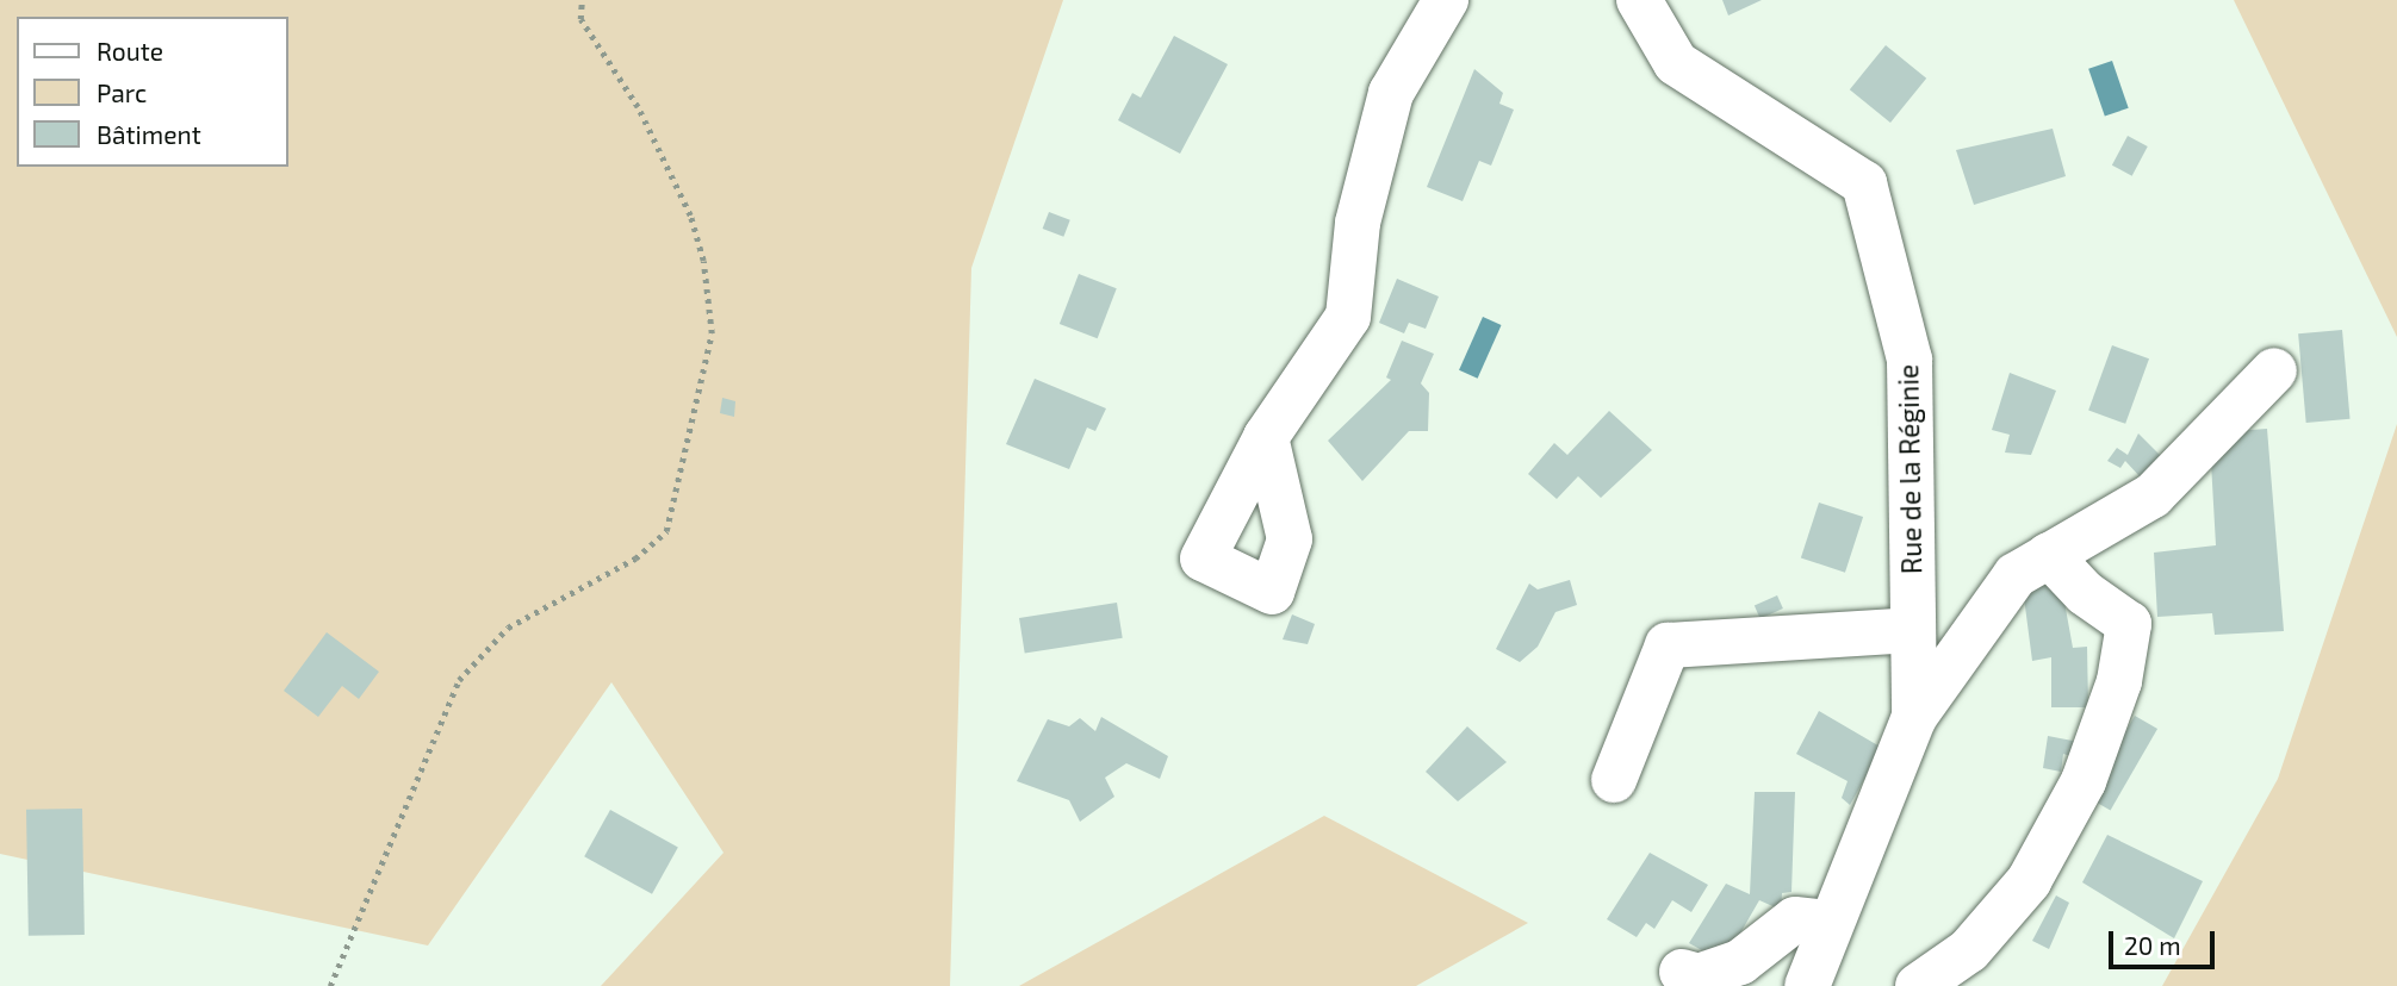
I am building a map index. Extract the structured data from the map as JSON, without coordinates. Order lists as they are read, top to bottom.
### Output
{
  "streets": {
    "street": ["Rue de la Réginie"]
  },
  "legend": ["Route", "Parc", "Bâtiment"],
  "scale_bar": "20 m"
}
